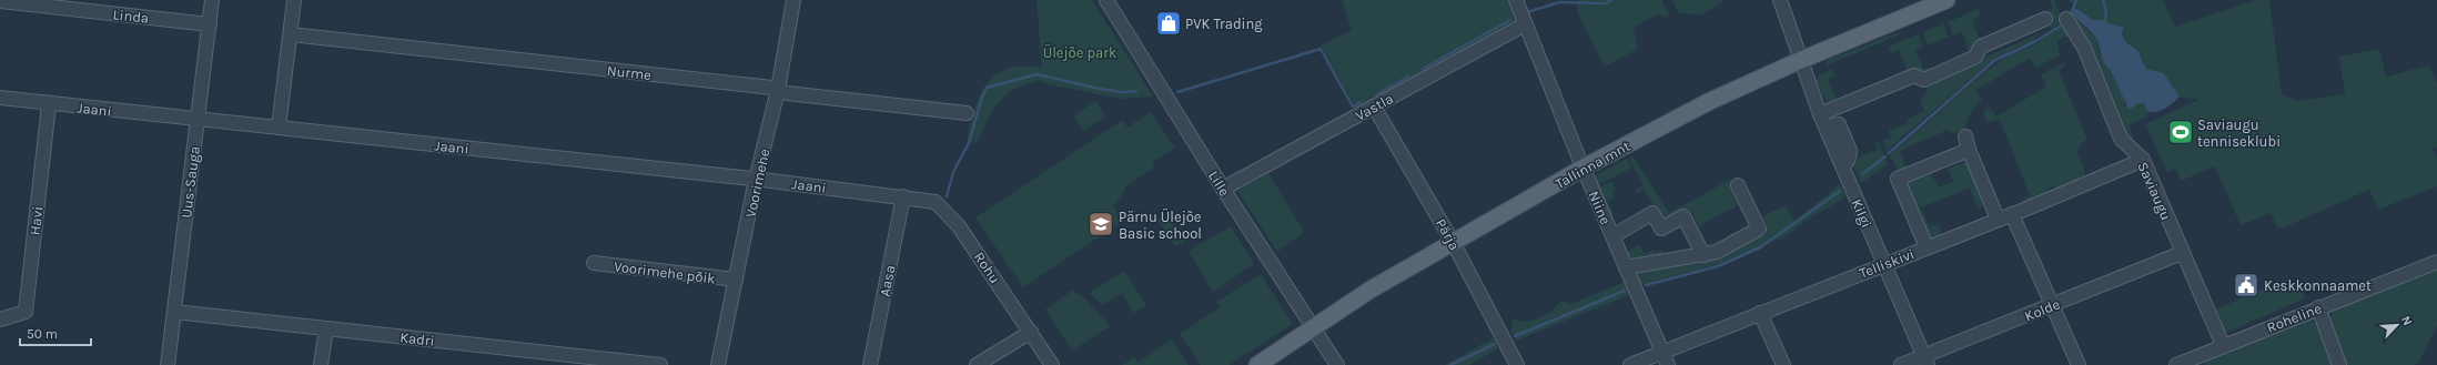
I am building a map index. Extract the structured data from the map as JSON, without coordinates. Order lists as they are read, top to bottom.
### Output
{
  "streets": {
    "main road": ["Tallinna mnt"],
    "street": [
      "Linda",
      "Nurme",
      "Vastla",
      "Jaani",
      "Uus-Sauga",
      "Voorimehe",
      "Lille",
      "Saviaugu",
      "Niine",
      "Kilgi",
      "Havi",
      "Pärja",
      "Telliskivi",
      "Rohu",
      "Voorimehe põik",
      "Aasa",
      "Kolde",
      "Roheline",
      "Kadri"
    ]
  },
  "crossings": [
    ["Linda", "Uus-Sauga"],
    ["Nurme", "Voorimehe"],
    ["Vastla", "Lille"],
    ["Vastla", "Niine"],
    ["Vastla", "Pärja"],
    ["Jaani", "Uus-Sauga"],
    ["Jaani", "Voorimehe"],
    ["Jaani", "Havi"],
    ["Jaani", "Rohu"],
    ["Jaani", "Aasa"],
    ["Tallinna mnt", "Lille"],
    ["Tallinna mnt", "Niine"],
    ["Tallinna mnt", "Kilgi"],
    ["Tallinna mnt", "Pärja"],
    ["Uus-Sauga", "Kadri"],
    ["Voorimehe", "Voorimehe põik"],
    ["Saviaugu", "Telliskivi"],
    ["Saviaugu", "Kolde"],
    ["Saviaugu", "Roheline"],
    ["Niine", "Telliskivi"],
    ["Kilgi", "Telliskivi"],
    ["Kilgi", "Kolde"],
    ["Rohu", "Aasa"]
  ],
  "parks": ["Ülejõe park"],
  "places": {
    "shop": ["PVK Trading"],
    "sports": ["Saviaugu tenniseklubi"],
    "school or university": ["Pärnu Ülejõe Basic school"],
    "public building": ["Keskkonnaamet"]
  },
  "scale_bar": "50 m",
  "north": "top right"
}
